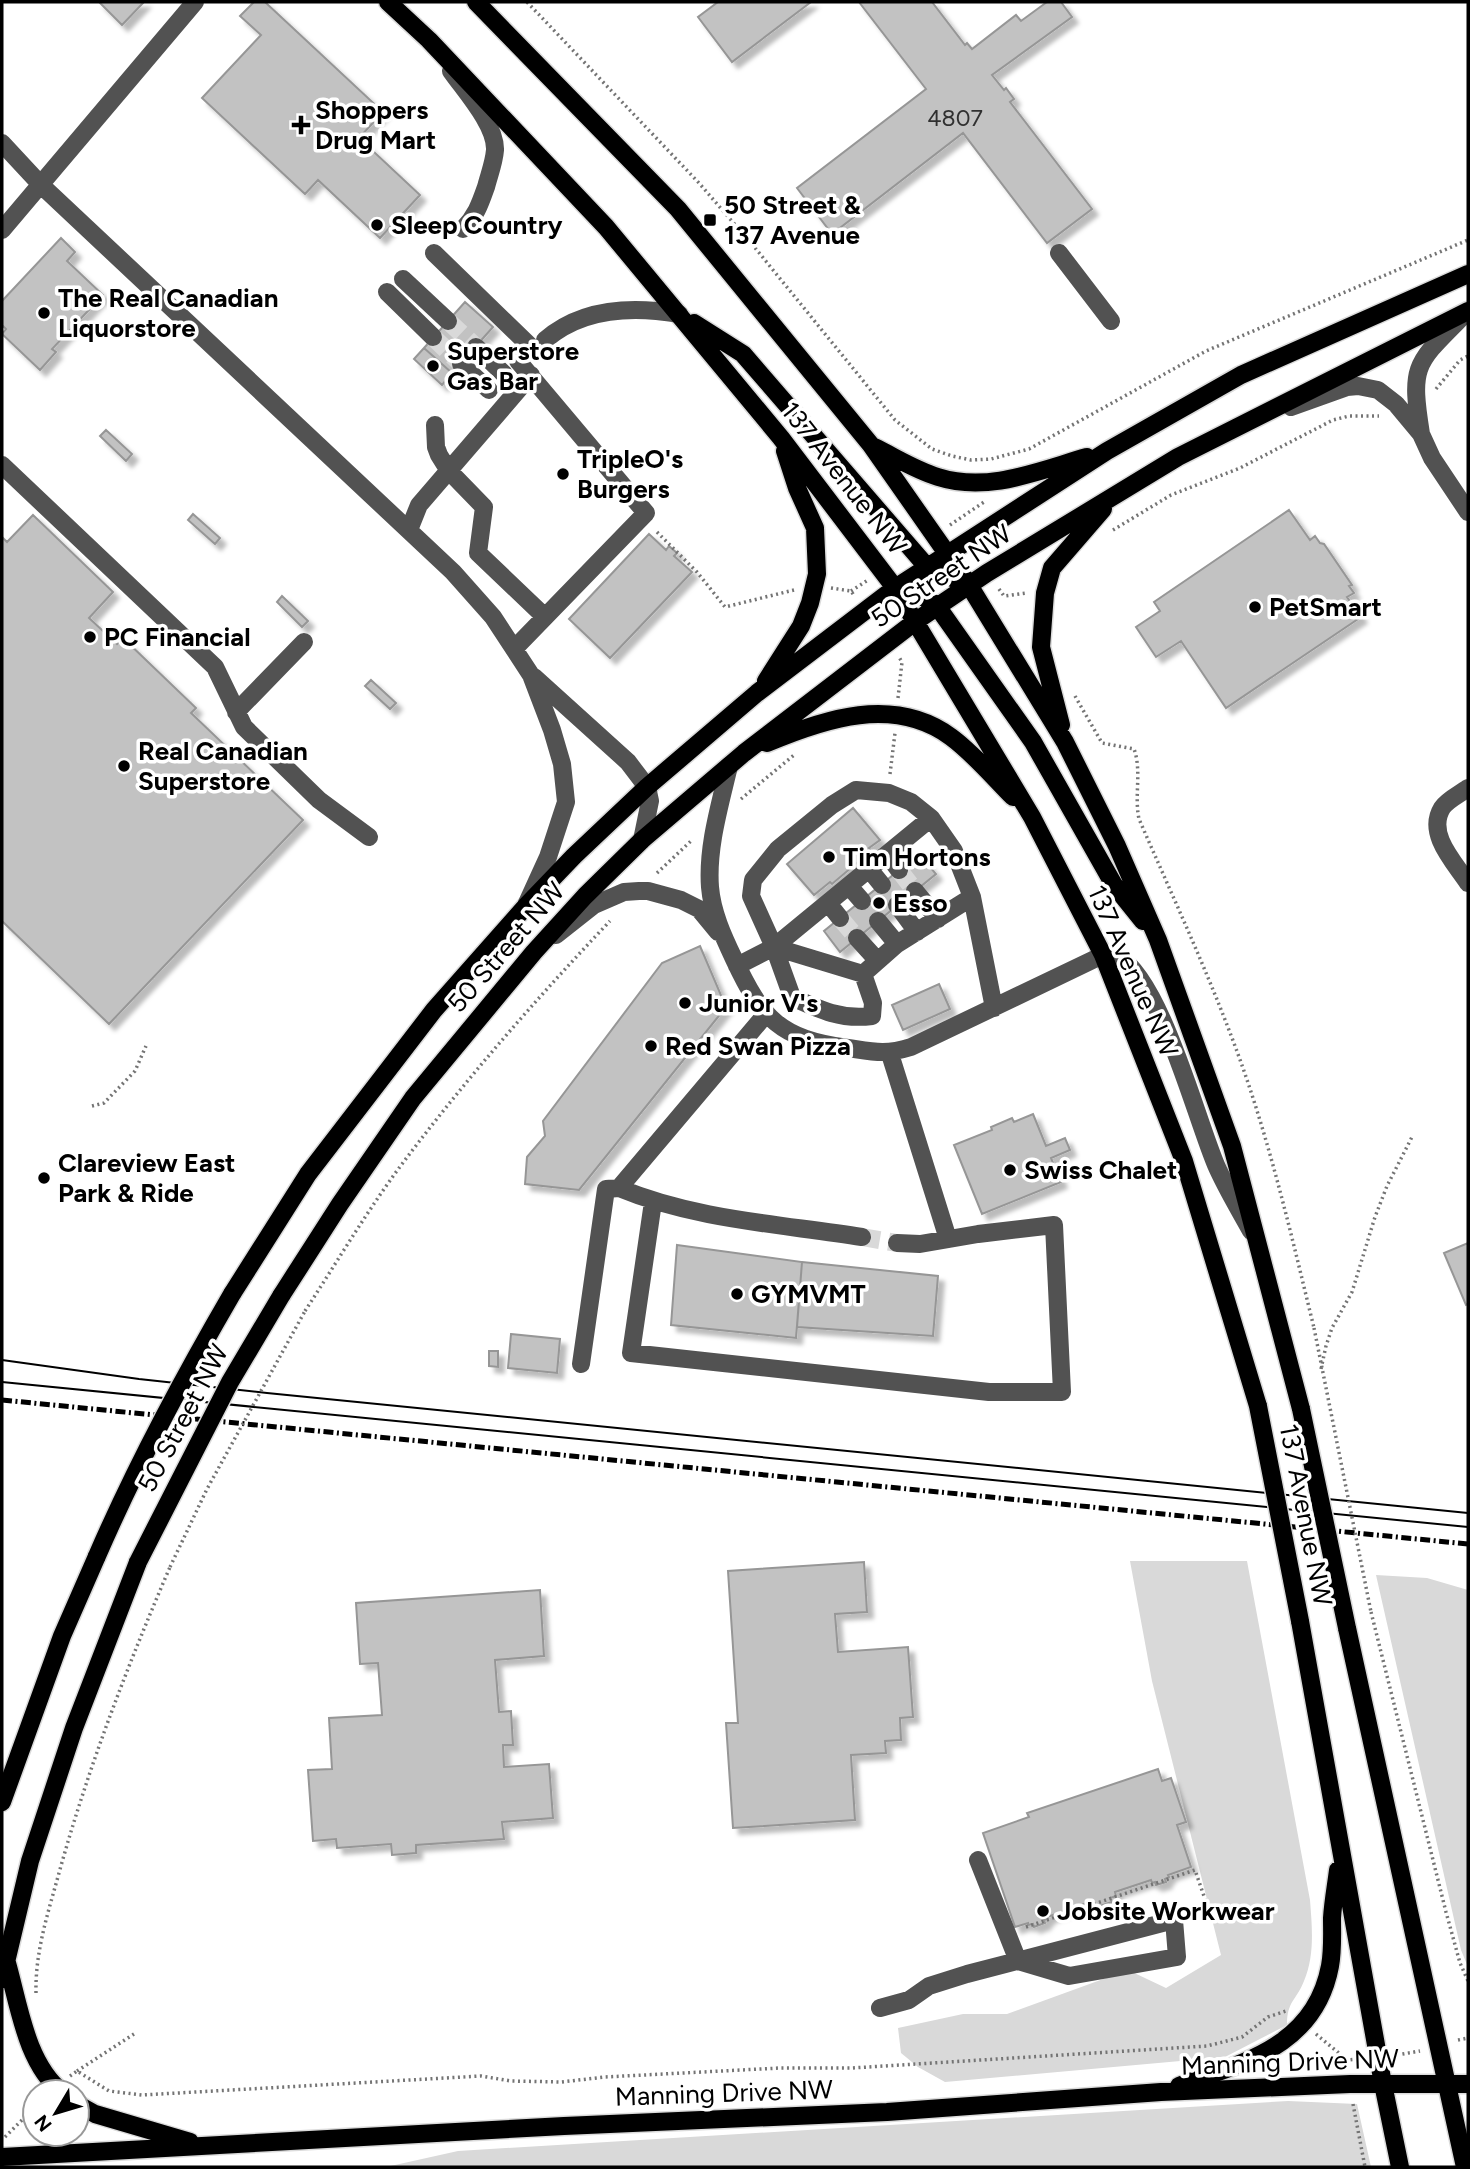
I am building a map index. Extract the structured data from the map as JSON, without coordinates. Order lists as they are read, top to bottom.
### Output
{
  "streets": {
    "main road": ["137 Avenue NW", "50 Street NW", "Manning Drive NW"]
  },
  "crossings": [
    ["137 Avenue NW", "50 Street NW"],
    ["137 Avenue NW", "Manning Drive NW"]
  ],
  "places": {
    "health": ["Shoppers Drug Mart"],
    "transit": ["50 Street & 137 Avenue"],
    "other": [
      "Sleep Country",
      "The Real Canadian Liquorstore",
      "Superstore Gas Bar",
      "TripleO's Burgers",
      "PetSmart",
      "PC Financial",
      "Real Canadian Superstore",
      "Tim Hortons",
      "Esso",
      "Junior V's",
      "Red Swan Pizza",
      "Swiss Chalet",
      "Clareview East Park & Ride",
      "GYMVMT",
      "Jobsite Workwear"
    ]
  },
  "house_numbers": ["4807"],
  "north": "bottom left"
}
